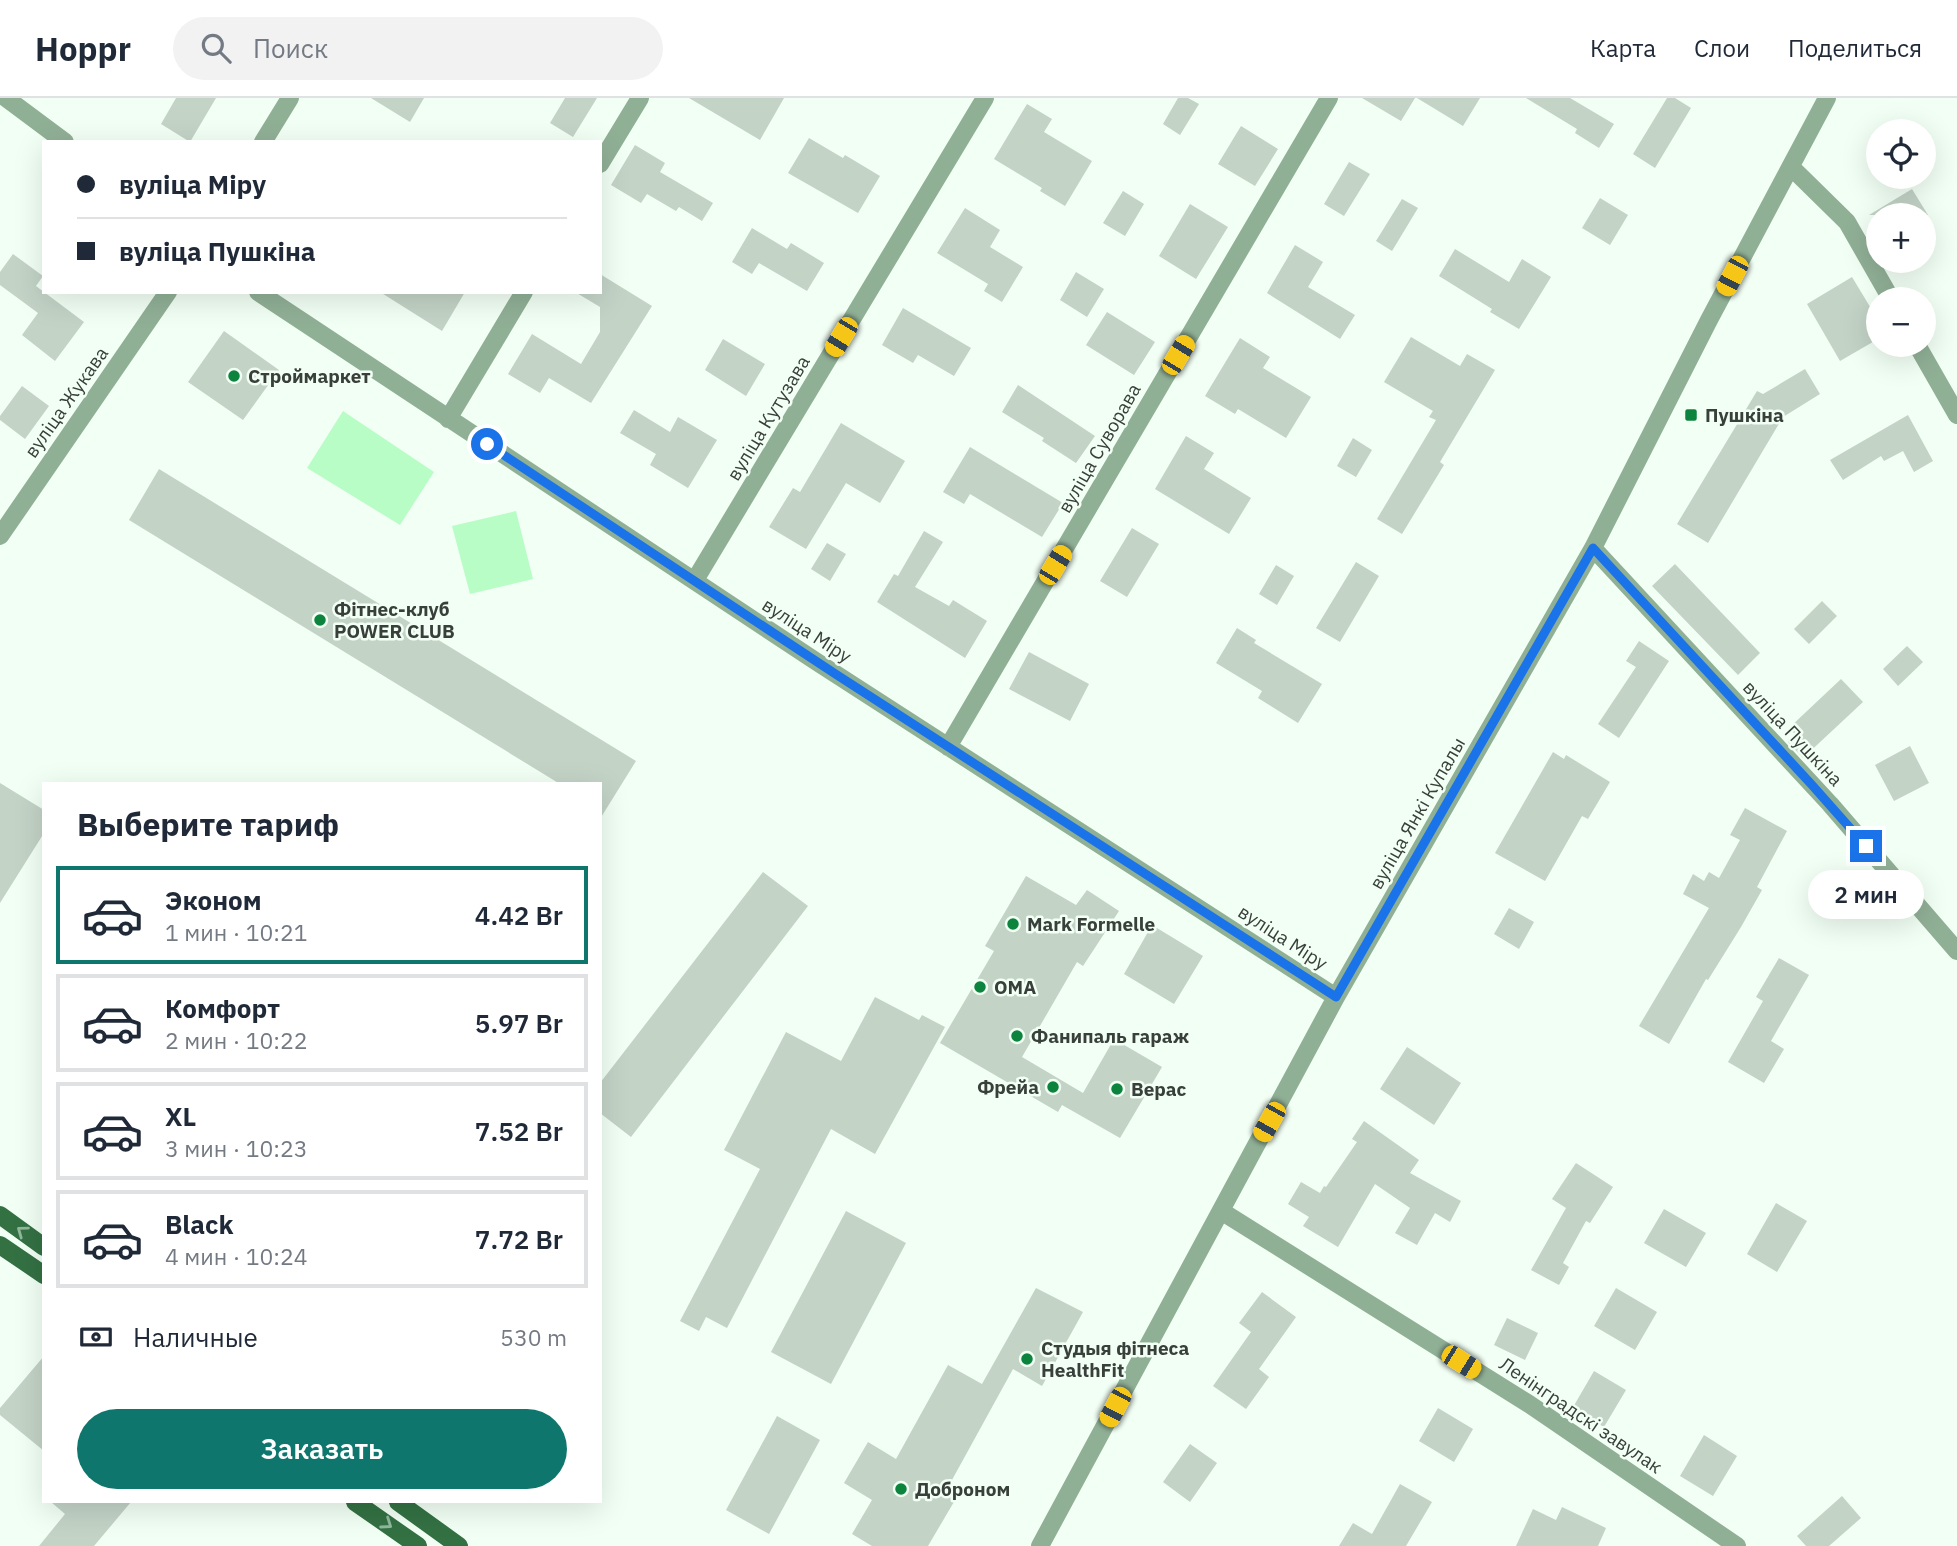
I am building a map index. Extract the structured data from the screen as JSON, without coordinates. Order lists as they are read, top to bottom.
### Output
{
  "streets": {
    "street": [
      "вуліца Жукава",
      "вуліца Кутузава",
      "вуліца Суворава",
      "вуліца Міру",
      "вуліца Пушкіна",
      "вуліца Янкі Купалы",
      "Ленінградскі завулак"
    ]
  },
  "crossings": [
    ["вуліца Кутузава", "вуліца Міру"],
    ["вуліца Суворава", "вуліца Міру"],
    ["вуліца Міру", "вуліца Янкі Купалы"],
    ["вуліца Пушкіна", "вуліца Янкі Купалы"],
    ["вуліца Янкі Купалы", "Ленінградскі завулак"]
  ],
  "places": {
    "other": [
      "Строймаркет",
      "Фітнес-клуб POWER CLUB",
      "Mark Formelle",
      "ОМА",
      "Фанипаль гараж",
      "Фрейа",
      "Верас",
      "Студыя фітнеса HealthFit",
      "Доброном"
    ],
    "transit": ["Пушкіна"]
  },
  "page": {
    "header": "Hoppr",
    "search": "Поиск",
    "nav": ["Карта", "Слои", "Поделиться"],
    "map_buttons": ["+", "−"],
    "banner": ["вуліца Міру", "вуліца Пушкіна"],
    "heading": "Выберите тариф",
    "list": [
      {
        "name": "Эконом",
        "note": "1 мин · 10:21",
        "value": "4.42 Br"
      },
      {
        "name": "Комфорт",
        "note": "2 мин · 10:22",
        "value": "5.97 Br"
      },
      {
        "name": "XL",
        "note": "3 мин · 10:23",
        "value": "7.52 Br"
      },
      {
        "name": "Black",
        "note": "4 мин · 10:24",
        "value": "7.72 Br"
      }
    ],
    "bubble": "2 мин",
    "pay": ["Наличные", "530 m"],
    "buttons": "Заказать"
  }
}
